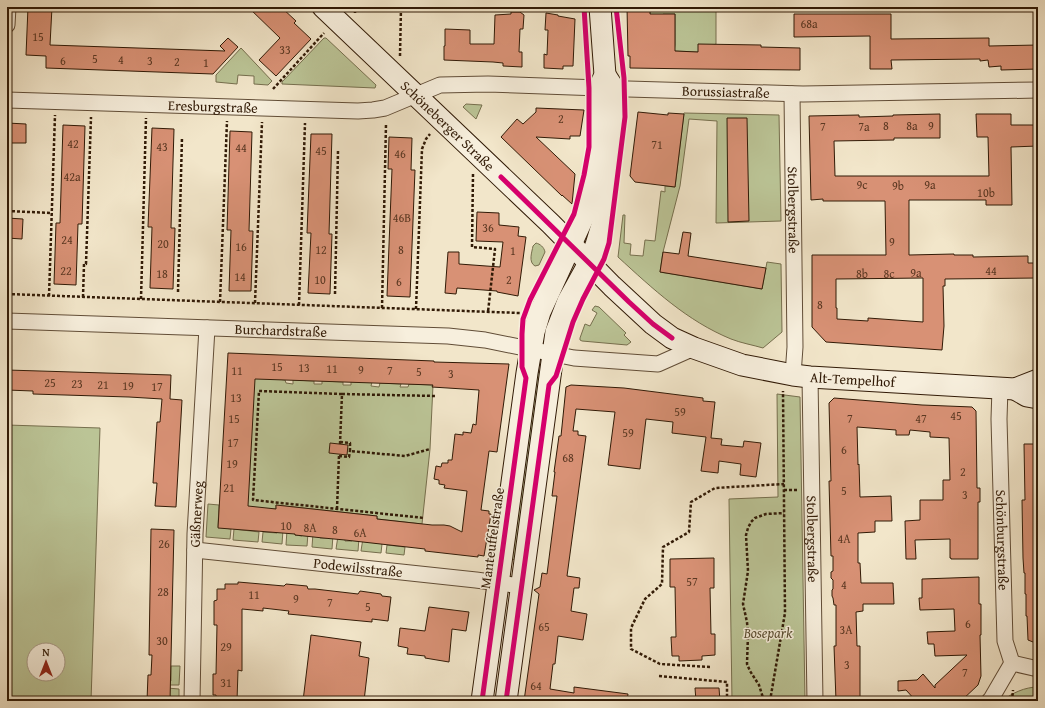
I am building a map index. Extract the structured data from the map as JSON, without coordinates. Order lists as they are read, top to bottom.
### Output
{
  "streets": {
    "main road": ["Schöneberger Straße", "Alt-Tempelhof", "Manteuffelstraße"],
    "street": [
      "Borussiastraße",
      "Eresburgstraße",
      "Stolbergstraße",
      "Burchardstraße",
      "Gäßnerweg",
      "Schönburgstraße",
      "Podewilsstraße"
    ]
  },
  "crossings": [
    ["Borussiastraße", "Eresburgstraße"],
    ["Borussiastraße", "Schöneberger Straße"],
    ["Borussiastraße", "Stolbergstraße"],
    ["Borussiastraße", "Manteuffelstraße"],
    ["Eresburgstraße", "Schöneberger Straße"],
    ["Schöneberger Straße", "Alt-Tempelhof"],
    ["Schöneberger Straße", "Manteuffelstraße"],
    ["Stolbergstraße", "Alt-Tempelhof"],
    ["Burchardstraße", "Gäßnerweg"],
    ["Burchardstraße", "Manteuffelstraße"],
    ["Alt-Tempelhof", "Manteuffelstraße"],
    ["Alt-Tempelhof", "Schönburgstraße"],
    ["Gäßnerweg", "Podewilsstraße"],
    ["Manteuffelstraße", "Podewilsstraße"]
  ],
  "parks": ["Bosepark"],
  "house_numbers": [
    "68a",
    "15",
    "33",
    "5",
    "4",
    "6",
    "3",
    "2",
    "1",
    "2",
    "8",
    "8a",
    "9",
    "7",
    "7a",
    "42",
    "71",
    "43",
    "44",
    "45",
    "46",
    "42a",
    "9c",
    "9a",
    "9b",
    "10b",
    "46B",
    "36",
    "24",
    "9",
    "20",
    "16",
    "12",
    "8",
    "1",
    "22",
    "44",
    "9a",
    "18",
    "8b",
    "8c",
    "14",
    "10",
    "2",
    "6",
    "8",
    "15",
    "13",
    "11",
    "9",
    "11",
    "7",
    "5",
    "3",
    "25",
    "23",
    "21",
    "19",
    "17",
    "13",
    "59",
    "45",
    "15",
    "7",
    "47",
    "59",
    "17",
    "6",
    "68",
    "19",
    "2",
    "21",
    "5",
    "3",
    "10",
    "8A",
    "8",
    "6A",
    "4A",
    "26",
    "57",
    "4",
    "28",
    "11",
    "9",
    "7",
    "5",
    "6",
    "65",
    "3A",
    "30",
    "29",
    "3",
    "7",
    "31",
    "64"
  ],
  "north": "top"
}
